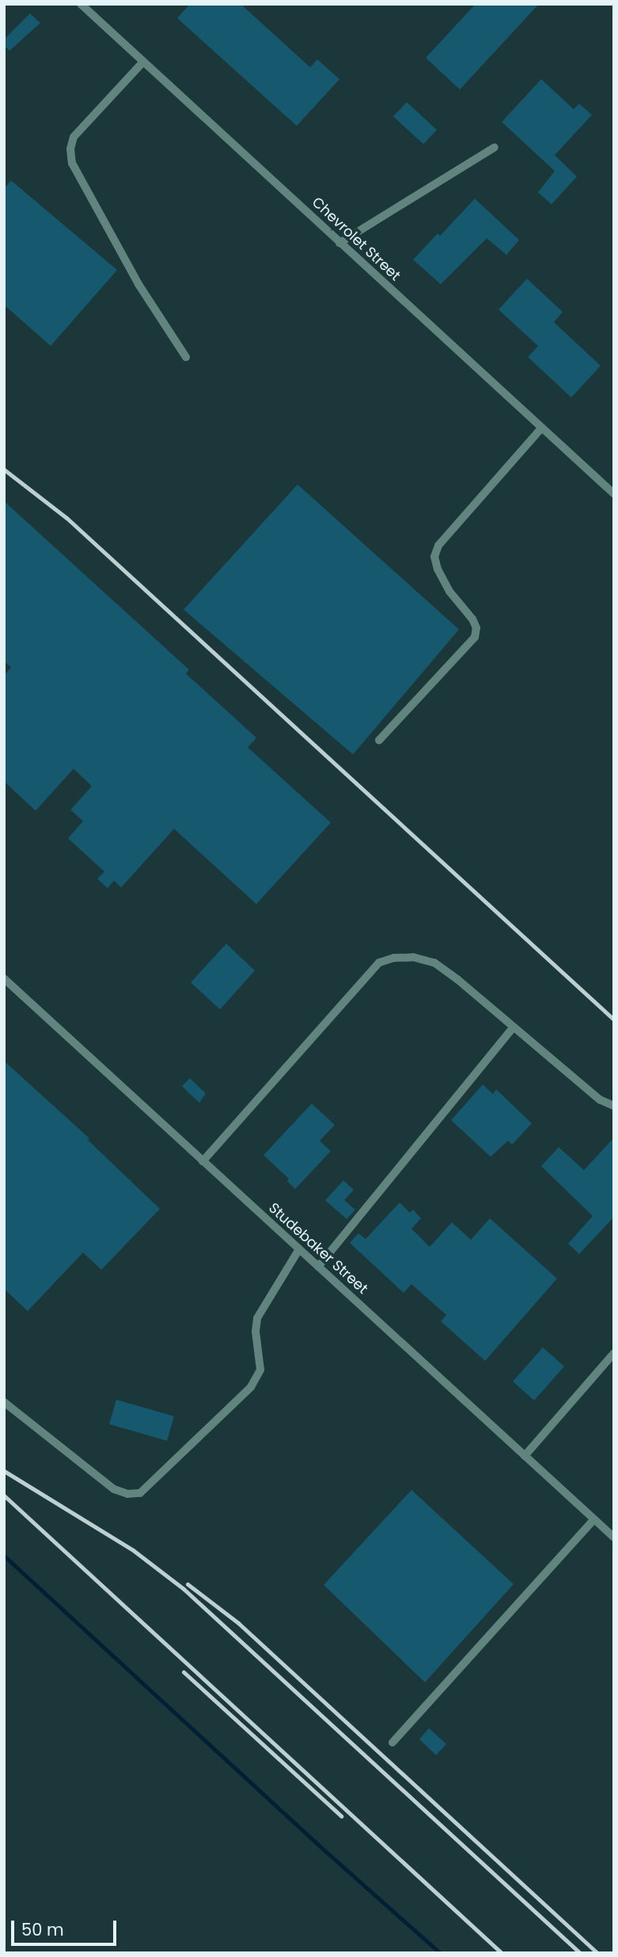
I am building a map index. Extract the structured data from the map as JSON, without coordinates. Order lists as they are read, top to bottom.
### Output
{
  "streets": {
    "lane": ["Chevrolet Street", "Studebaker Street"]
  },
  "scale_bar": "50 m"
}
